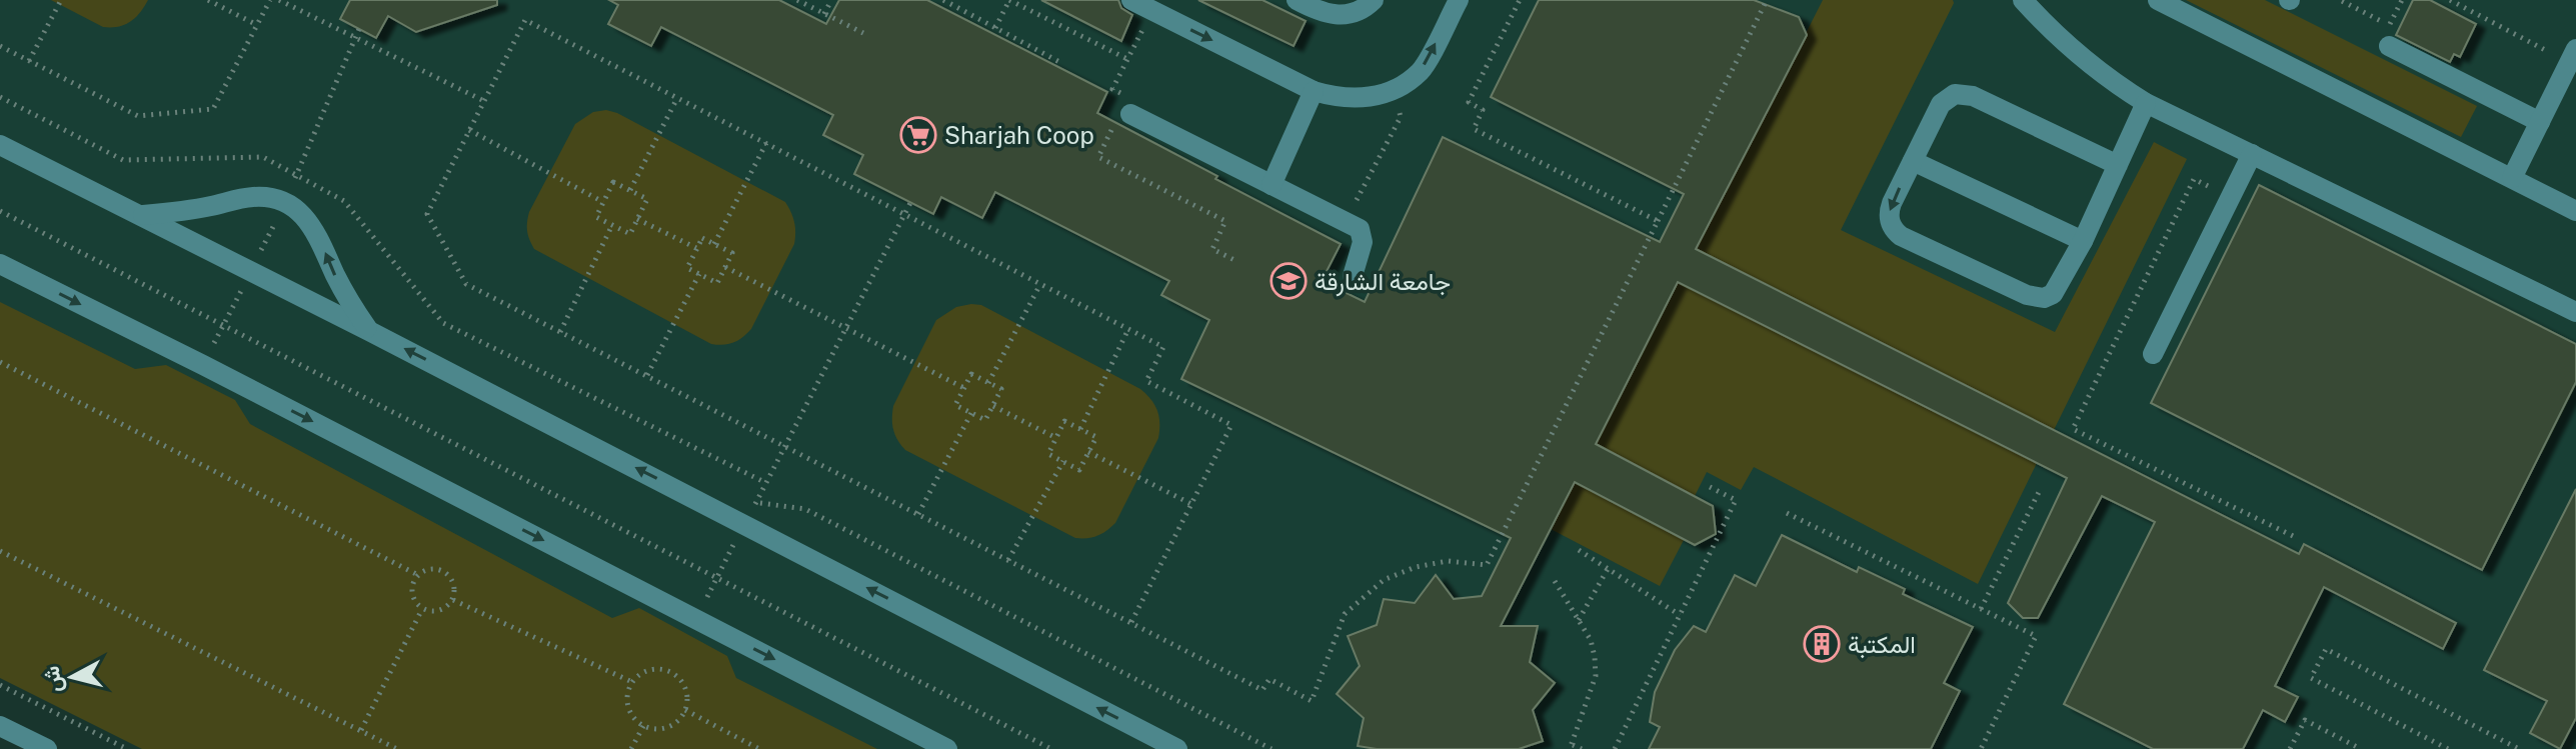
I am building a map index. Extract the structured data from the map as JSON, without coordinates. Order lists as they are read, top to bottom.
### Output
{
  "places": {
    "supermarket": ["Sharjah Coop"],
    "school or university": ["جامعة الشارقة"],
    "building": ["المكتبة"]
  },
  "north": "left"
}
